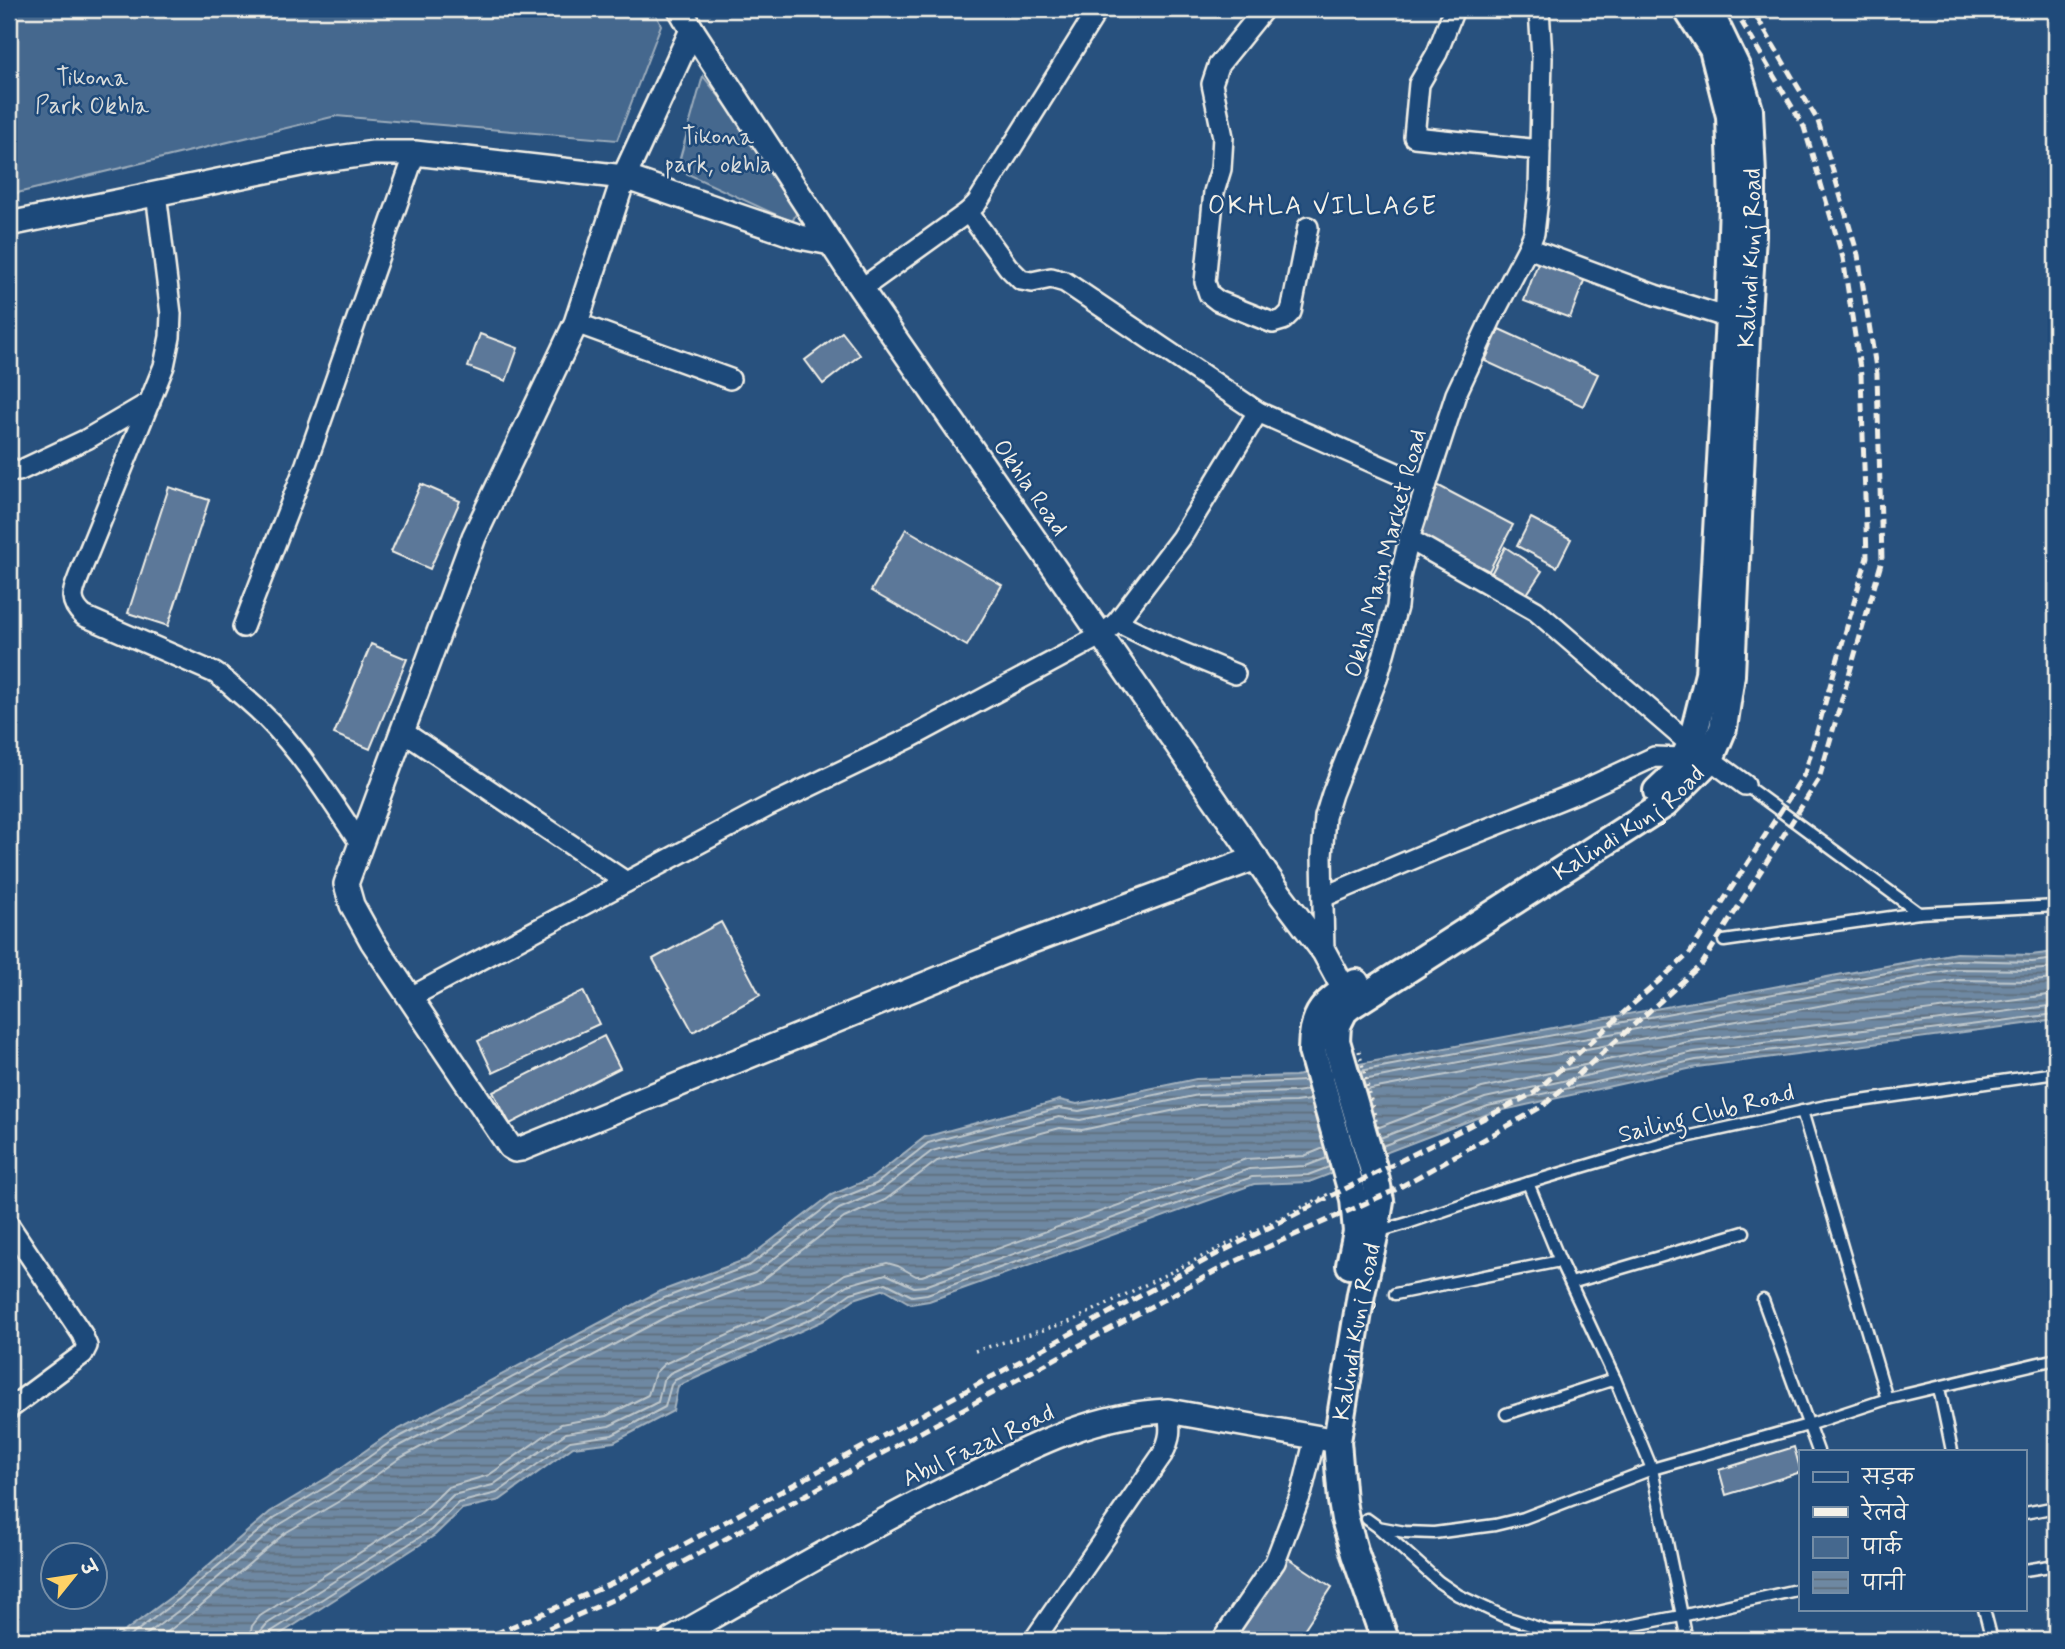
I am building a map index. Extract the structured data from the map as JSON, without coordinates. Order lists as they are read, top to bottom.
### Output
{
  "streets": {
    "main road": ["Kalindi Kunj Road"],
    "street": ["Okhla Road", "Okhla Main Market Road", "Abul Fazal Road"],
    "lane": ["Sailing Club Road"]
  },
  "crossings": [
    ["Kalindi Kunj Road", "Okhla Road"],
    ["Kalindi Kunj Road", "Sailing Club Road"],
    ["Kalindi Kunj Road", "Abul Fazal Road"],
    ["Okhla Road", "Okhla Main Market Road"]
  ],
  "districts": ["OKHLA VILLAGE"],
  "parks": ["Tikona Park Okhla", "Tikona park, okhla"],
  "legend": [
    "सड़क",
    "रेलवे",
    "पार्क",
    "पानी"
  ],
  "north": "top right"
}
